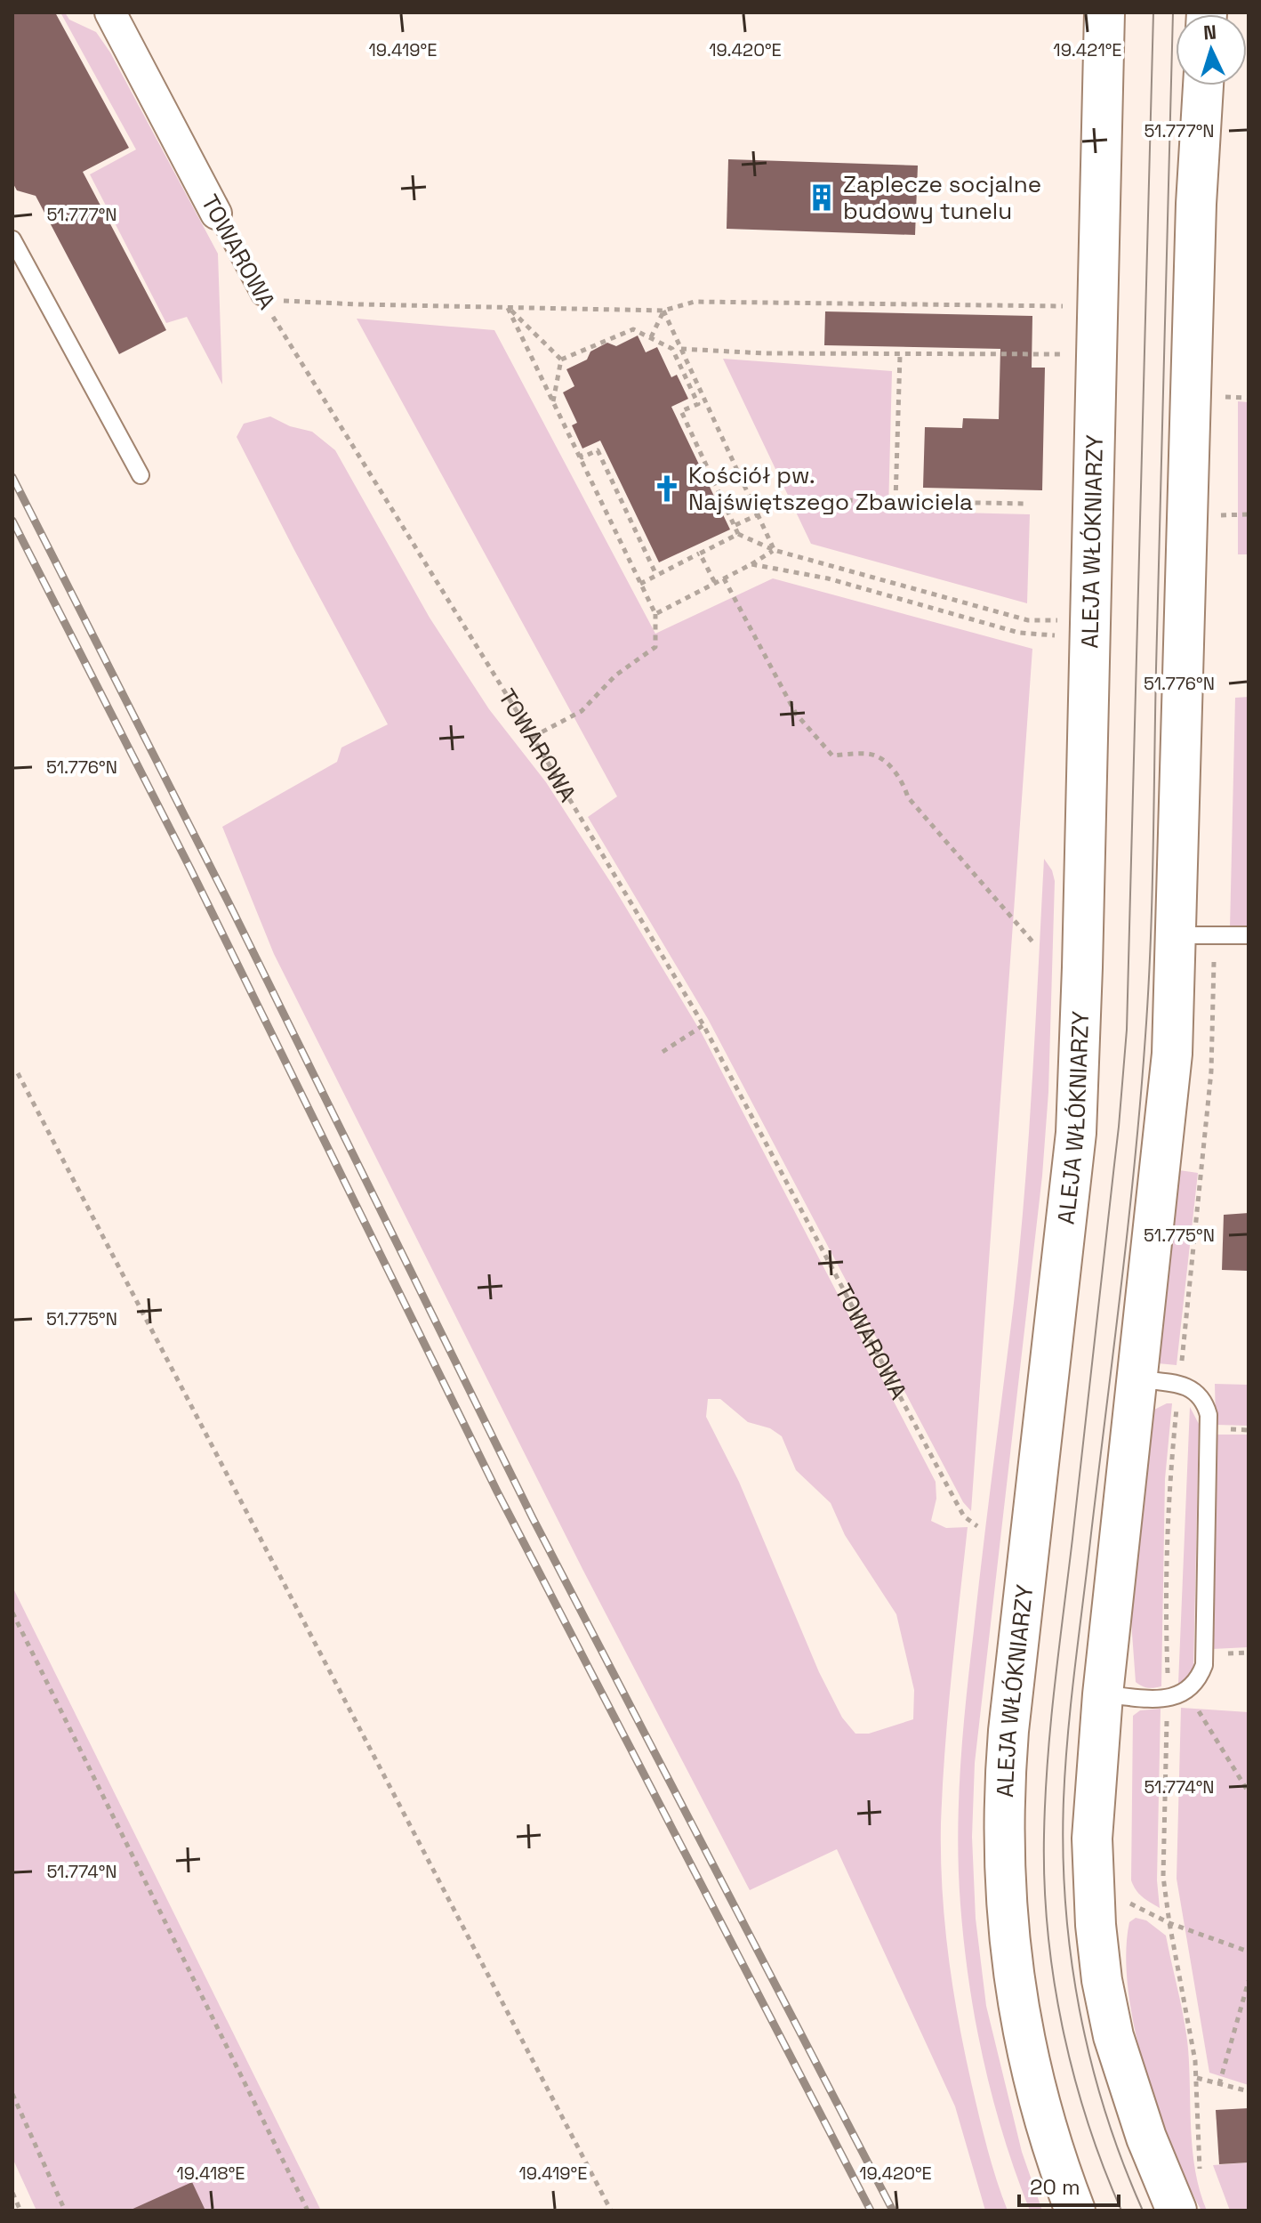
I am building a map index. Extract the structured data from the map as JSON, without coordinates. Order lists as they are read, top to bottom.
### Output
{
  "streets": {
    "main road": ["ALEJA WŁÓKNIARZY"],
    "street": ["TOWAROWA"]
  },
  "places": {
    "building": ["Zaplecze socjalne budowy tunelu"],
    "church": ["Kościół pw. Najświętszego Zbawiciela"]
  },
  "scale_bar": "20 m",
  "north": "top",
  "coordinates": [
    "19.419°E",
    "19.420°E",
    "19.421°E",
    "51.777°N",
    "51.776°N",
    "51.775°N",
    "51.774°N",
    "19.418°E"
  ]
}
